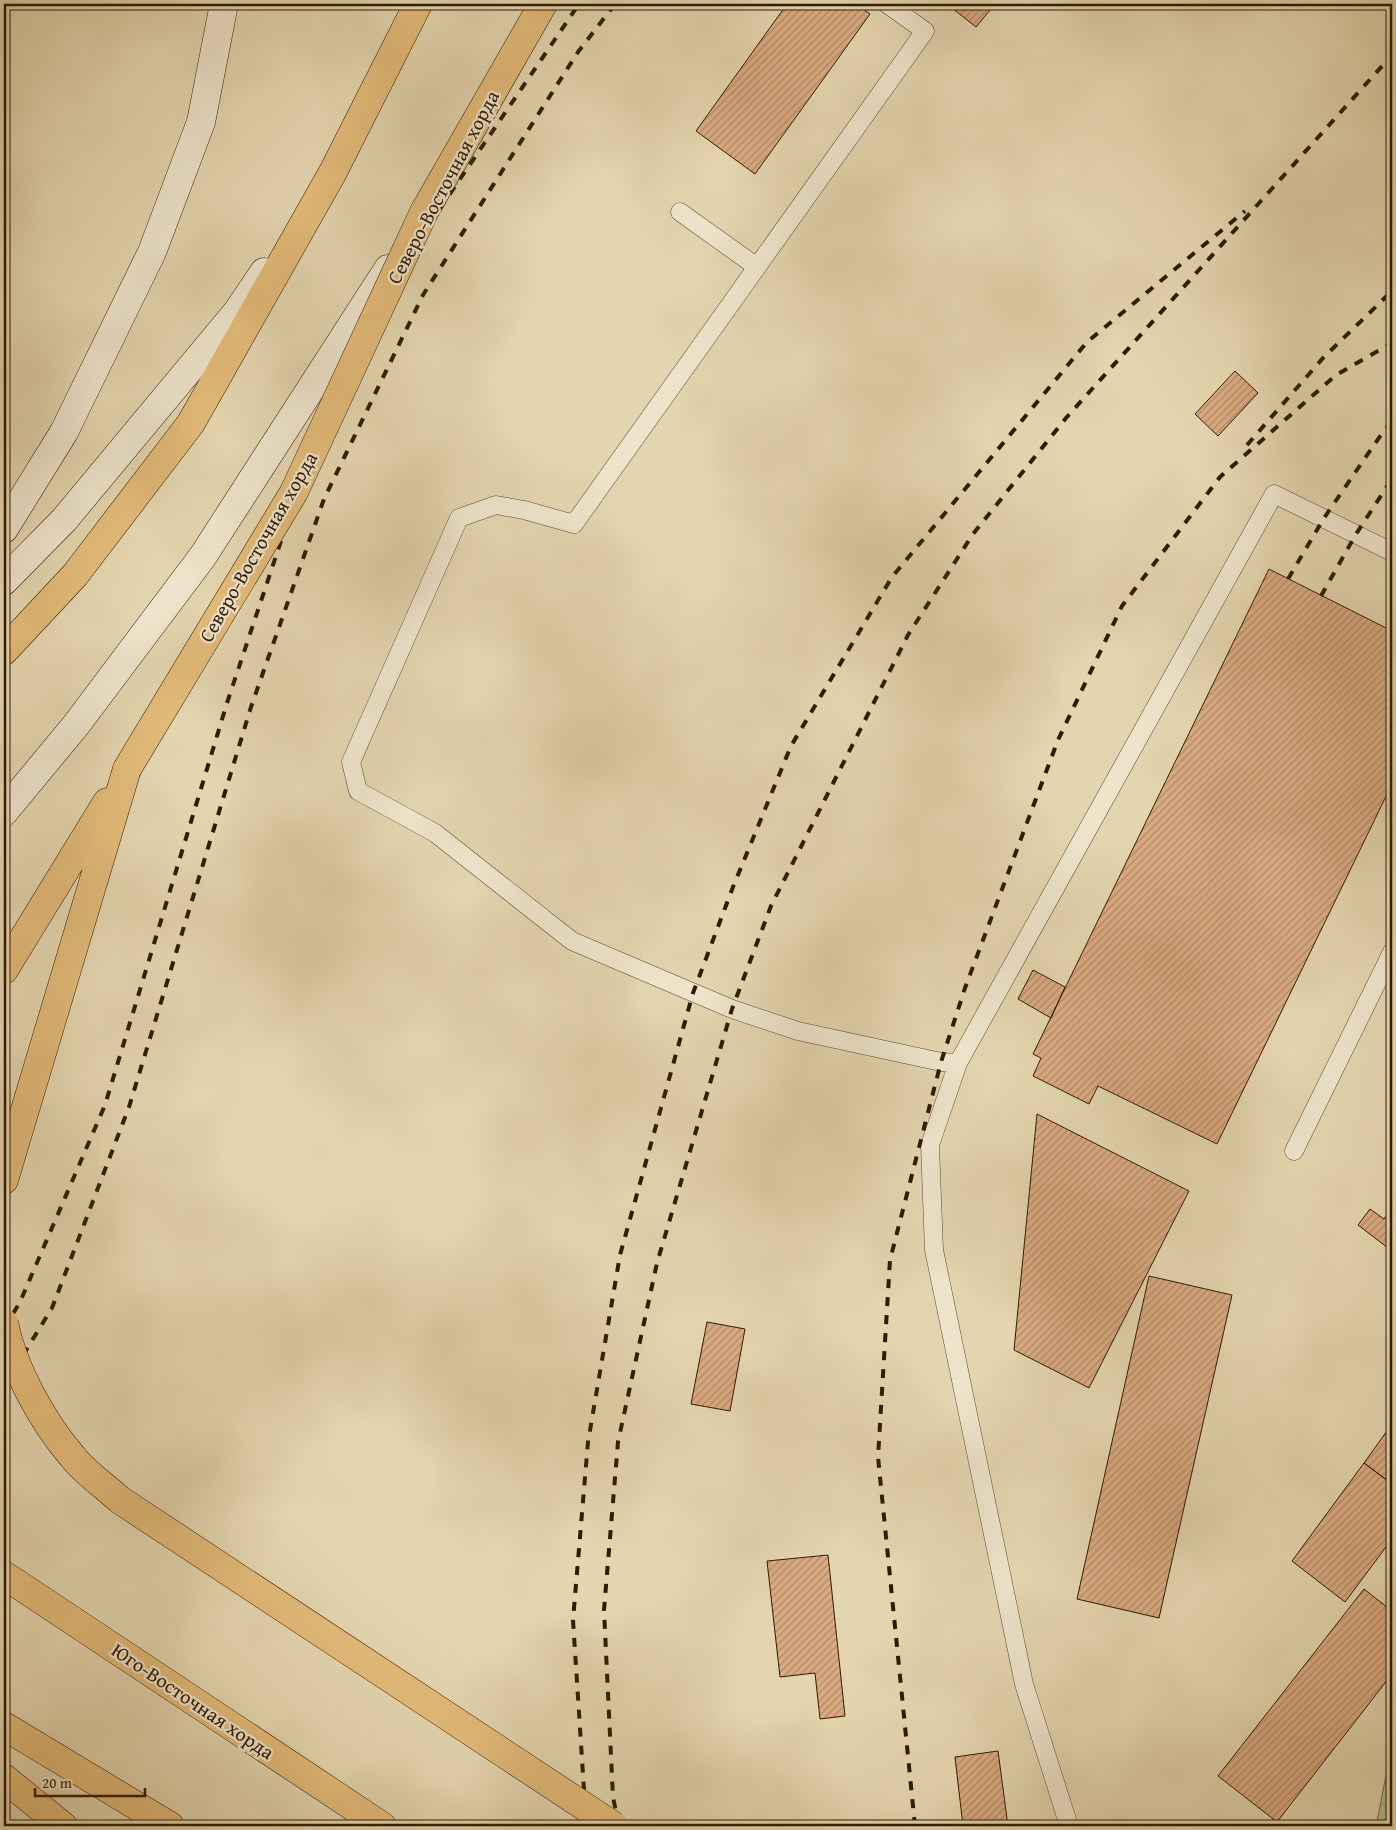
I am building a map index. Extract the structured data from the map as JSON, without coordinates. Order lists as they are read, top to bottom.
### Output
{
  "streets": {
    "main road": ["Северо-Восточная хорда", "Юго-Восточная хорда"]
  },
  "scale_bar": "20 m"
}
